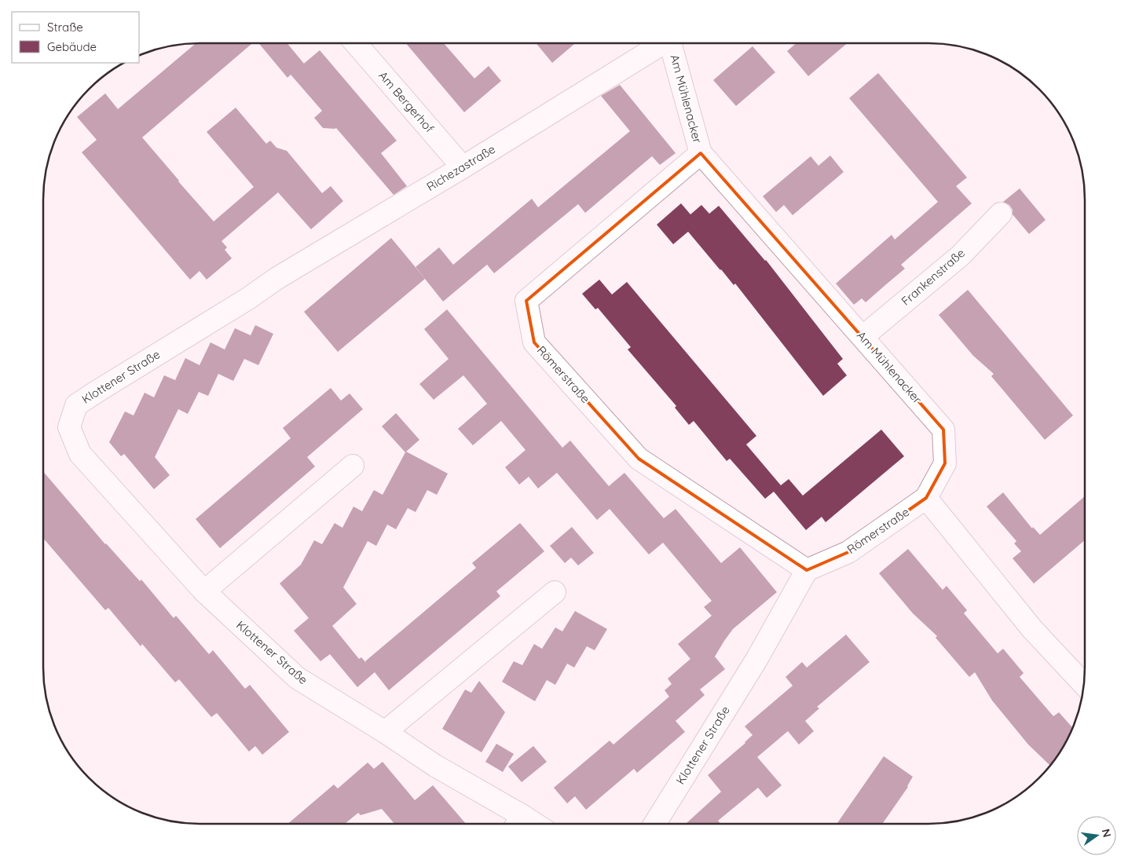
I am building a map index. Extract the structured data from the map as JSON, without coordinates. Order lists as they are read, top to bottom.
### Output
{
  "streets": {
    "street": [
      "Am Mühlenacker",
      "Am Bergerhof",
      "Richezastraße",
      "Frankenstraße",
      "Römerstraße",
      "Klottener Straße"
    ]
  },
  "crossings": [
    ["Am Mühlenacker", "Frankenstraße"],
    ["Am Mühlenacker", "Römerstraße"],
    ["Am Bergerhof", "Richezastraße"],
    ["Richezastraße", "Klottener Straße"],
    ["Römerstraße", "Klottener Straße"]
  ],
  "legend": ["Straße", "Gebäude"],
  "north": "right"
}
